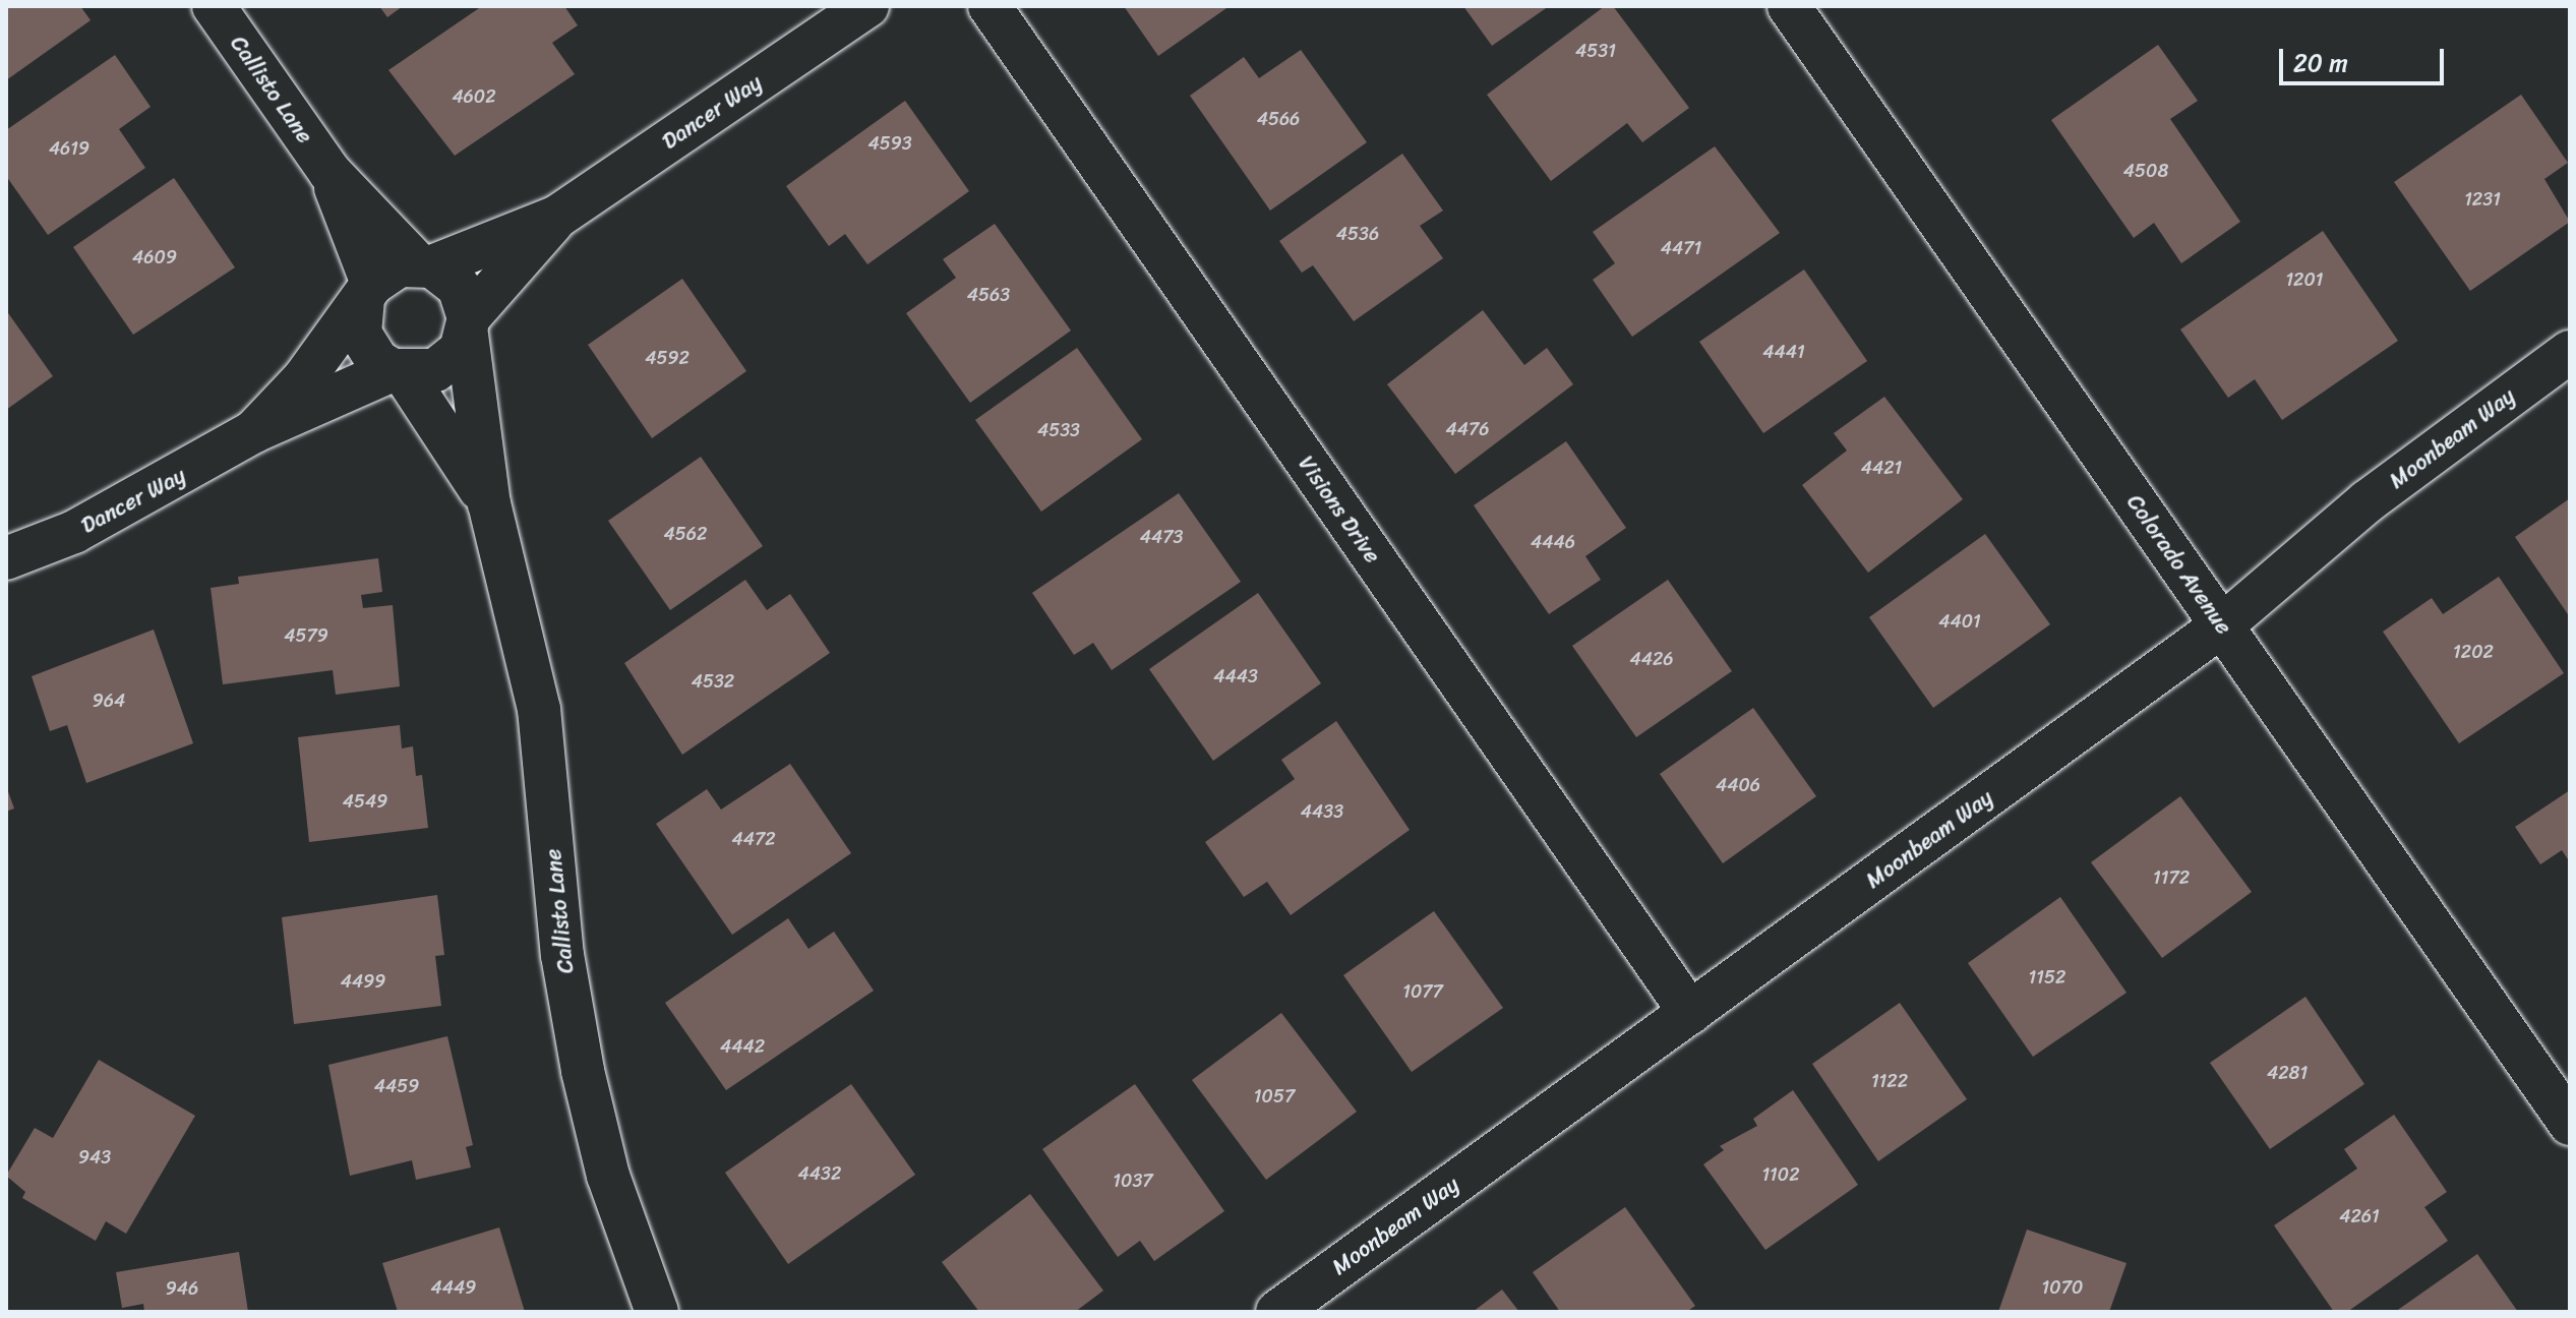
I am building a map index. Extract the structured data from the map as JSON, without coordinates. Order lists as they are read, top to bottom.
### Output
{
  "streets": {
    "street": [
      "Callisto Lane",
      "Dancer Way",
      "Moonbeam Way",
      "Visions Drive",
      "Colorado Avenue"
    ]
  },
  "crossings": [
    ["Callisto Lane", "Dancer Way"],
    ["Moonbeam Way", "Visions Drive"],
    ["Moonbeam Way", "Colorado Avenue"]
  ],
  "house_numbers": [
    "4531",
    "4602",
    "4566",
    "4593",
    "4619",
    "4508",
    "1231",
    "4536",
    "4471",
    "4609",
    "1201",
    "4563",
    "4441",
    "4592",
    "4476",
    "4533",
    "4421",
    "4562",
    "4473",
    "4446",
    "4401",
    "4579",
    "1202",
    "4426",
    "4443",
    "4532",
    "964",
    "4406",
    "4549",
    "4433",
    "4472",
    "1172",
    "1152",
    "4499",
    "1077",
    "4442",
    "4281",
    "1122",
    "4459",
    "1057",
    "943",
    "4432",
    "1102",
    "1037",
    "4261",
    "4449",
    "1070",
    "946"
  ],
  "scale_bar": "20 m"
}
